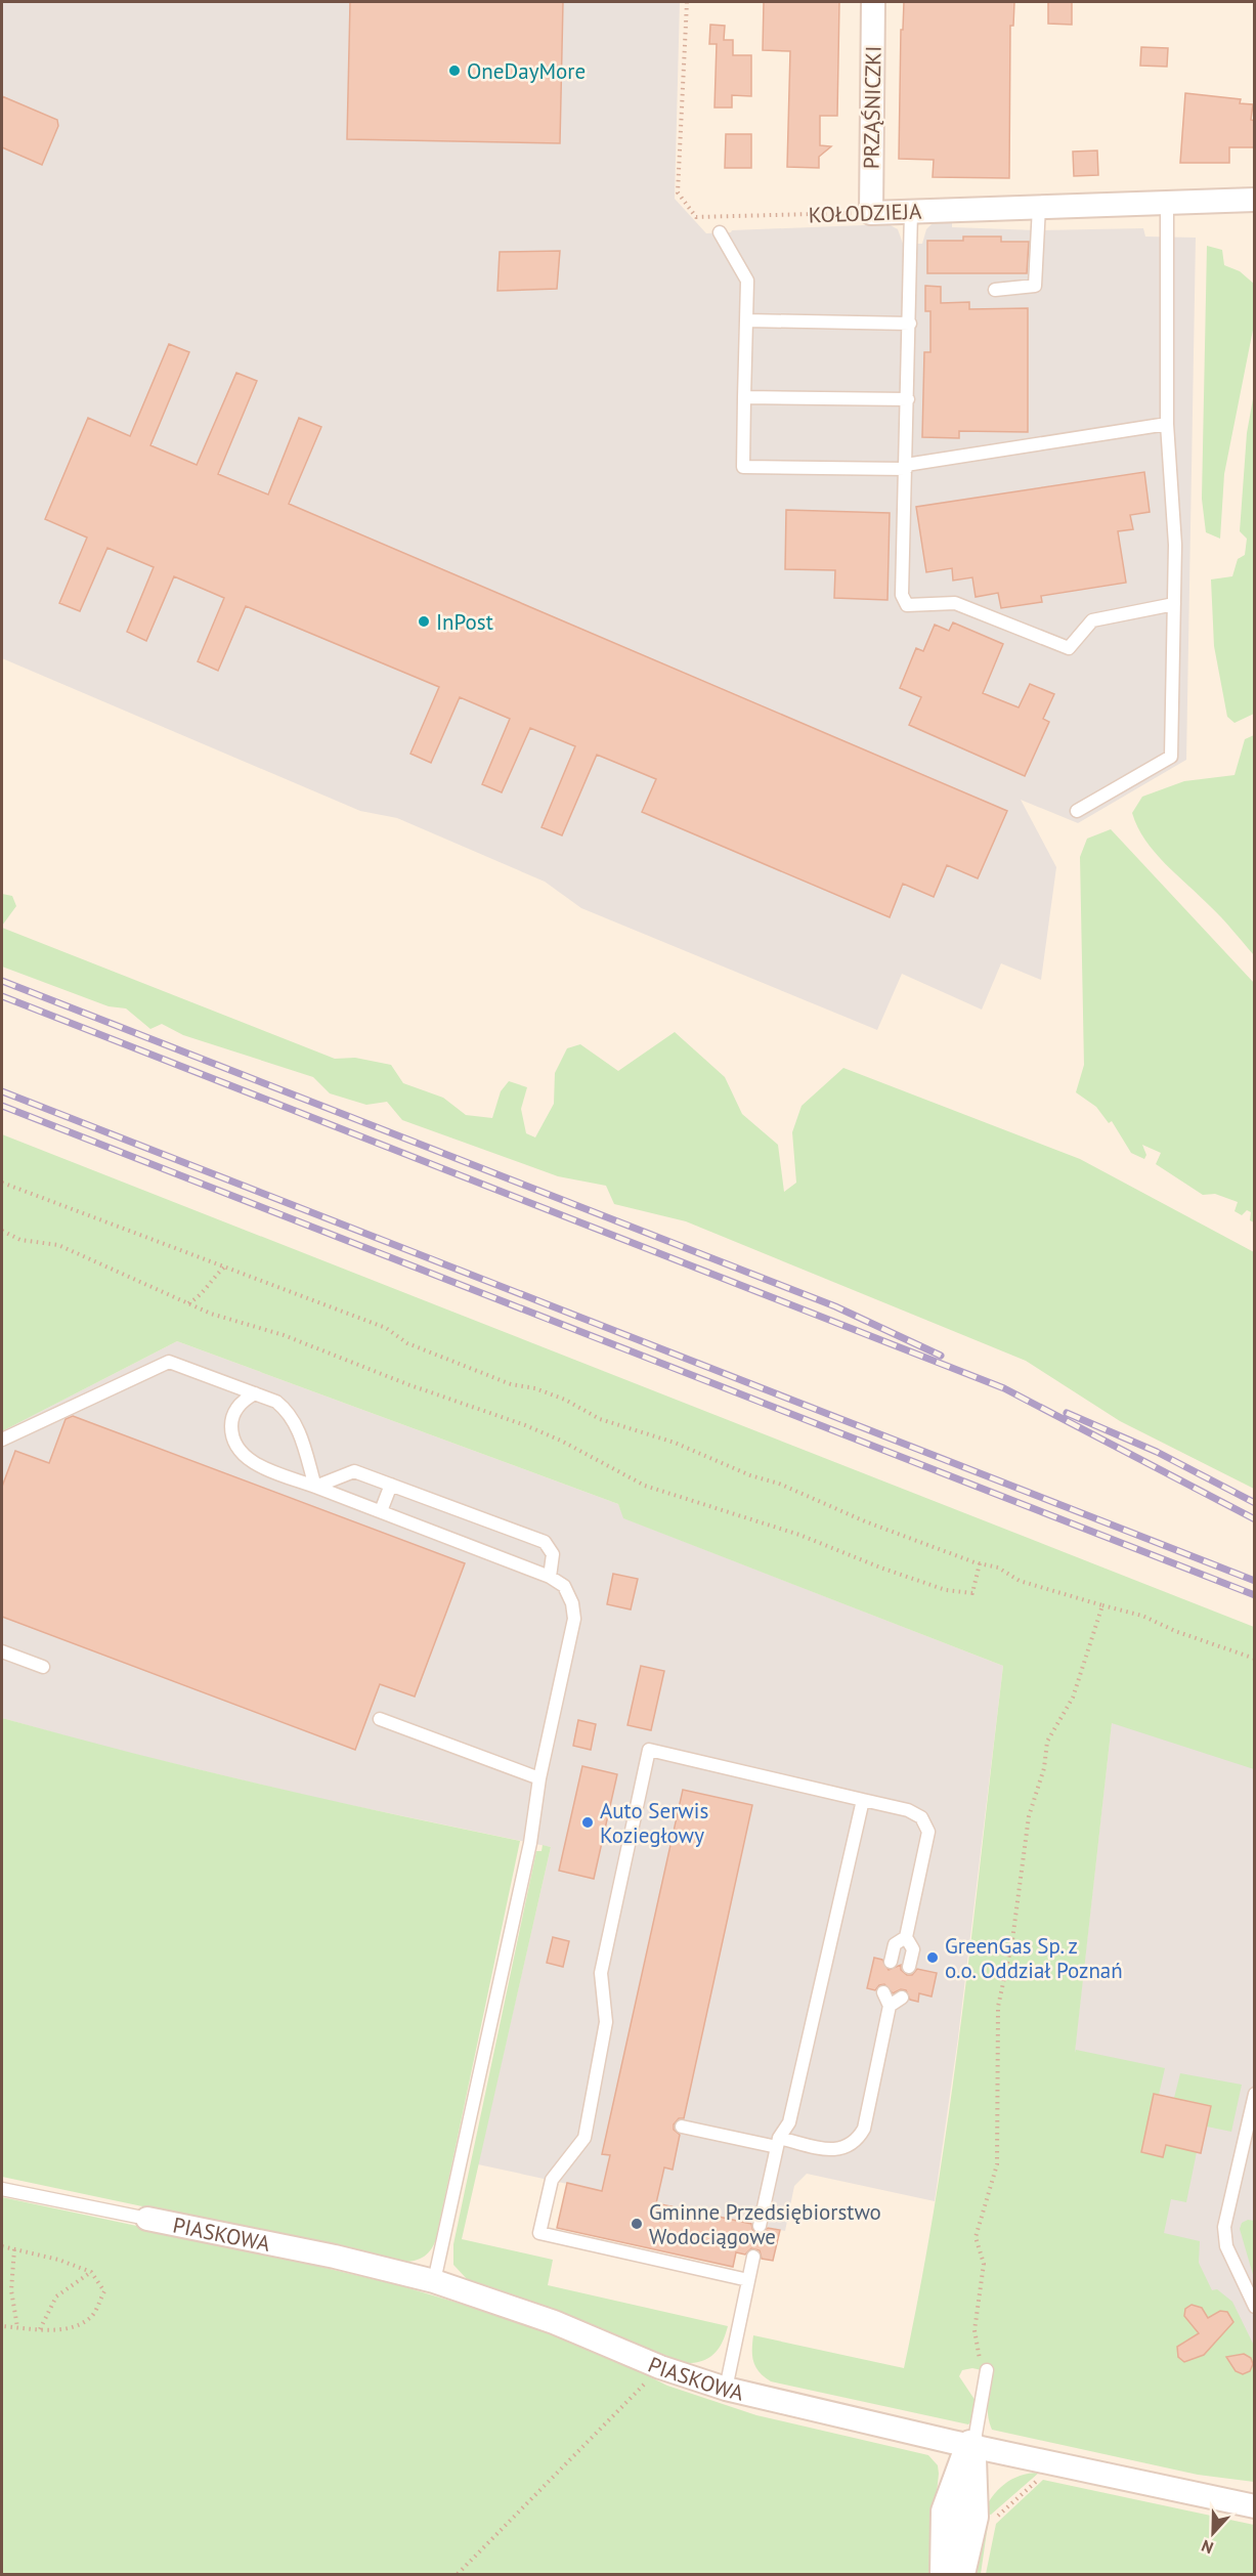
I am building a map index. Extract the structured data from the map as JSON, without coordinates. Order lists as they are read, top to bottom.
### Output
{
  "streets": {
    "street": ["PRZĄŚNICZKI", "KOŁODZIEJA", "PIASKOWA"]
  },
  "crossings": [
    ["PRZĄŚNICZKI", "KOŁODZIEJA"]
  ],
  "places": [
    "OneDayMore",
    "InPost",
    "Auto Serwis Koziegłowy",
    "GreenGas Sp. z o.o. Oddział Poznań",
    "Gminne Przedsiębiorstwo Wodociągowe"
  ],
  "north": "bottom"
}
